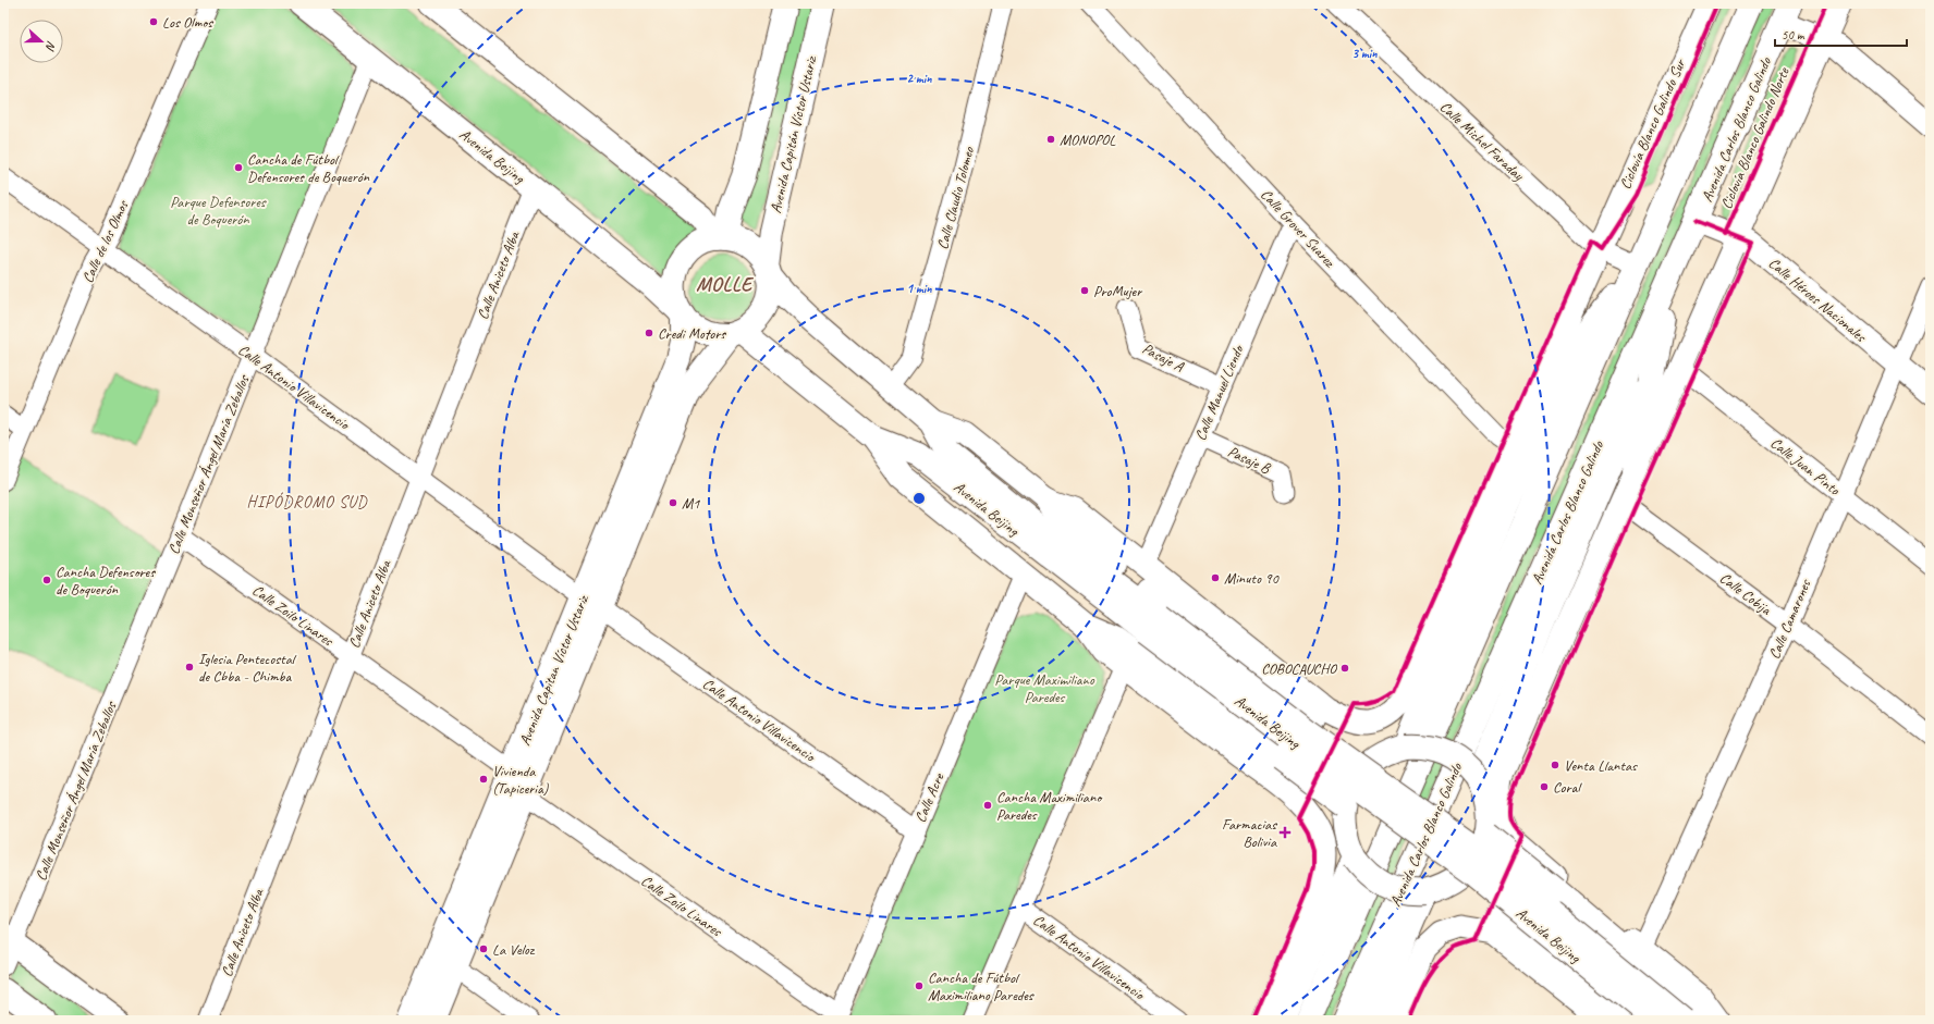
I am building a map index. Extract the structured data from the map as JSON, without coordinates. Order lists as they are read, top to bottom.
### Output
{
  "streets": {
    "main road": [
      "Avenida Carlos Blanco Galindo",
      "Avenida Capitán Víctor Ustariz",
      "Avenida Beijing",
      "Avenida Capitan Víctor Ustariz"
    ],
    "street": [
      "Calle Michel Faraday",
      "Calle Claudio Tolomeo",
      "Calle Grover Suarez",
      "Calle de los Olmos",
      "Calle Aniceto Alba",
      "Calle Héroes Nacionales",
      "Pasaje A",
      "Calle Antonio Villavicencio",
      "Calle Manuel Liendo",
      "Pasaje B",
      "Calle Monseñor Ángel María Zeballos",
      "Calle Juan Pinto",
      "Calle Cobija",
      "Calle Zoilo Linares",
      "Calle Camarones",
      "Calle Acre"
    ],
    "cycle path": ["Ciclovía Blanco Galindo Sur", "Ciclovía Blanco Galindo Norte"]
  },
  "crossings": [
    ["Avenida Carlos Blanco Galindo", "Calle Héroes Nacionales"],
    ["Avenida Capitán Víctor Ustariz", "Avenida Beijing"],
    ["Avenida Capitán Víctor Ustariz", "Avenida Capitan Víctor Ustariz"],
    ["Avenida Beijing", "Calle Claudio Tolomeo"],
    ["Avenida Beijing", "Calle Grover Suarez"],
    ["Avenida Beijing", "Calle Aniceto Alba"],
    ["Avenida Beijing", "Calle Manuel Liendo"],
    ["Avenida Beijing", "Calle Monseñor Ángel María Zeballos"],
    ["Avenida Beijing", "Avenida Capitan Víctor Ustariz"],
    ["Avenida Beijing", "Calle Acre"],
    ["Calle Grover Suarez", "Calle Manuel Liendo"],
    ["Calle de los Olmos", "Calle Antonio Villavicencio"],
    ["Calle Aniceto Alba", "Calle Antonio Villavicencio"],
    ["Calle Aniceto Alba", "Calle Zoilo Linares"],
    ["Calle Héroes Nacionales", "Calle Camarones"],
    ["Pasaje A", "Calle Manuel Liendo"],
    ["Calle Antonio Villavicencio", "Calle Monseñor Ángel María Zeballos"],
    ["Calle Antonio Villavicencio", "Avenida Capitan Víctor Ustariz"],
    ["Calle Antonio Villavicencio", "Calle Acre"],
    ["Calle Manuel Liendo", "Pasaje B"],
    ["Calle Monseñor Ángel María Zeballos", "Calle Zoilo Linares"],
    ["Calle Juan Pinto", "Calle Camarones"],
    ["Calle Cobija", "Calle Camarones"],
    ["Calle Zoilo Linares", "Avenida Capitan Víctor Ustariz"],
    ["Calle Zoilo Linares", "Calle Acre"]
  ],
  "districts": ["MOLLE", "HIPÓDROMO SUD"],
  "parks": ["Parque Defensores de Boquerón", "Parque Maximiliano Paredes"],
  "places": {
    "other": [
      "Los Olmos",
      "MONOPOL",
      "Cancha de Fútbol Defensores de Boquerón",
      "ProMujer",
      "Credi Motors",
      "M1",
      "Minuto 90",
      "Cancha Defensores de Boquerón",
      "Iglesia Pentecostal de Cbba - Chimba",
      "COBOCAUCHO",
      "Venta Llantas",
      "Vivienda (Tapiceria)",
      "Coral",
      "Cancha Maximiliano Paredes",
      "La Veloz",
      "Cancha de Fútbol Maximiliano Paredes"
    ],
    "health": ["Farmacias Bolivia"]
  },
  "scale_bar": "50 m",
  "north": "right",
  "rings": ["3 min", "2 min", "1 min"]
}
